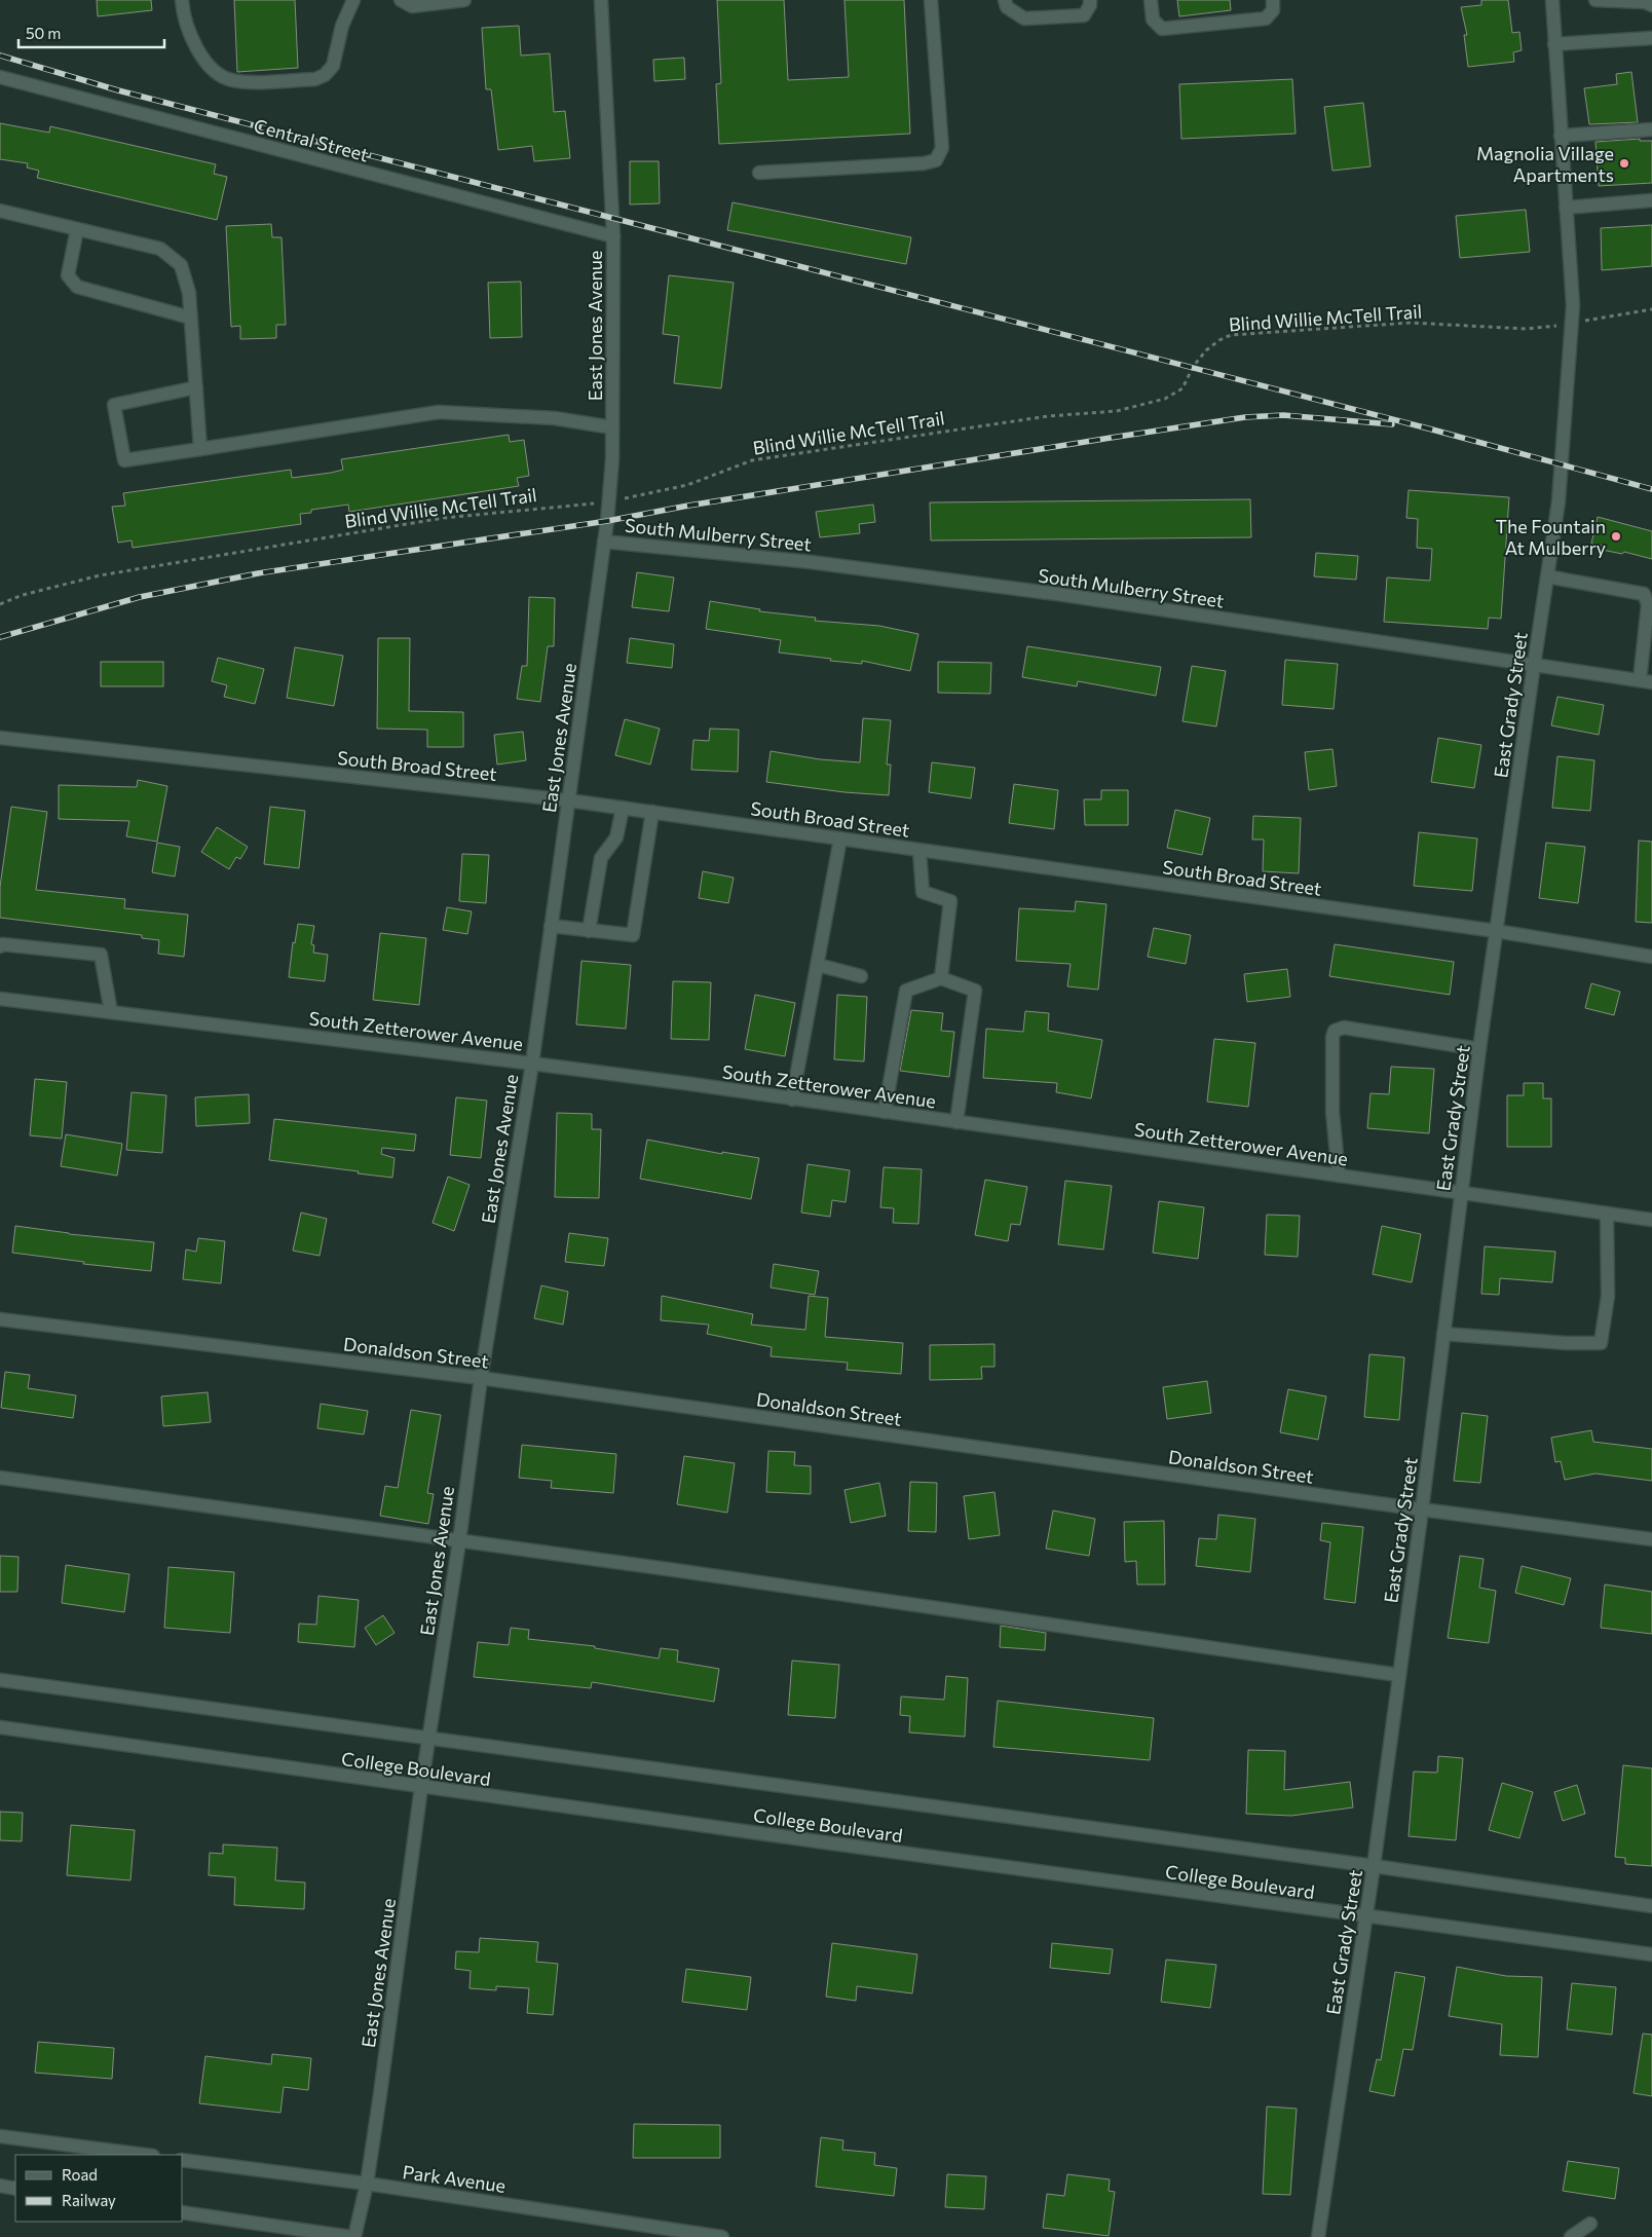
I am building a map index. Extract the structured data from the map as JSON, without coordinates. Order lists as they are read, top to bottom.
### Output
{
  "streets": {
    "street": [
      "Central Street",
      "East Jones Avenue",
      "South Mulberry Street",
      "East Grady Street",
      "South Broad Street",
      "South Zetterower Avenue",
      "Donaldson Street",
      "College Boulevard",
      "Park Avenue"
    ],
    "path": ["Blind Willie McTell Trail"]
  },
  "crossings": [
    ["Central Street", "East Jones Avenue"],
    ["Blind Willie McTell Trail", "East Jones Avenue"],
    ["Blind Willie McTell Trail", "East Grady Street"],
    ["East Jones Avenue", "South Mulberry Street"],
    ["East Jones Avenue", "South Broad Street"],
    ["East Jones Avenue", "South Zetterower Avenue"],
    ["East Jones Avenue", "Donaldson Street"],
    ["East Jones Avenue", "College Boulevard"],
    ["East Jones Avenue", "Park Avenue"],
    ["South Mulberry Street", "East Grady Street"],
    ["East Grady Street", "South Broad Street"],
    ["East Grady Street", "South Zetterower Avenue"],
    ["East Grady Street", "Donaldson Street"],
    ["East Grady Street", "College Boulevard"]
  ],
  "places": ["Magnolia Village Apartments", "The Fountain At Mulberry"],
  "legend": ["Road", "Railway"],
  "scale_bar": "50 m"
}
